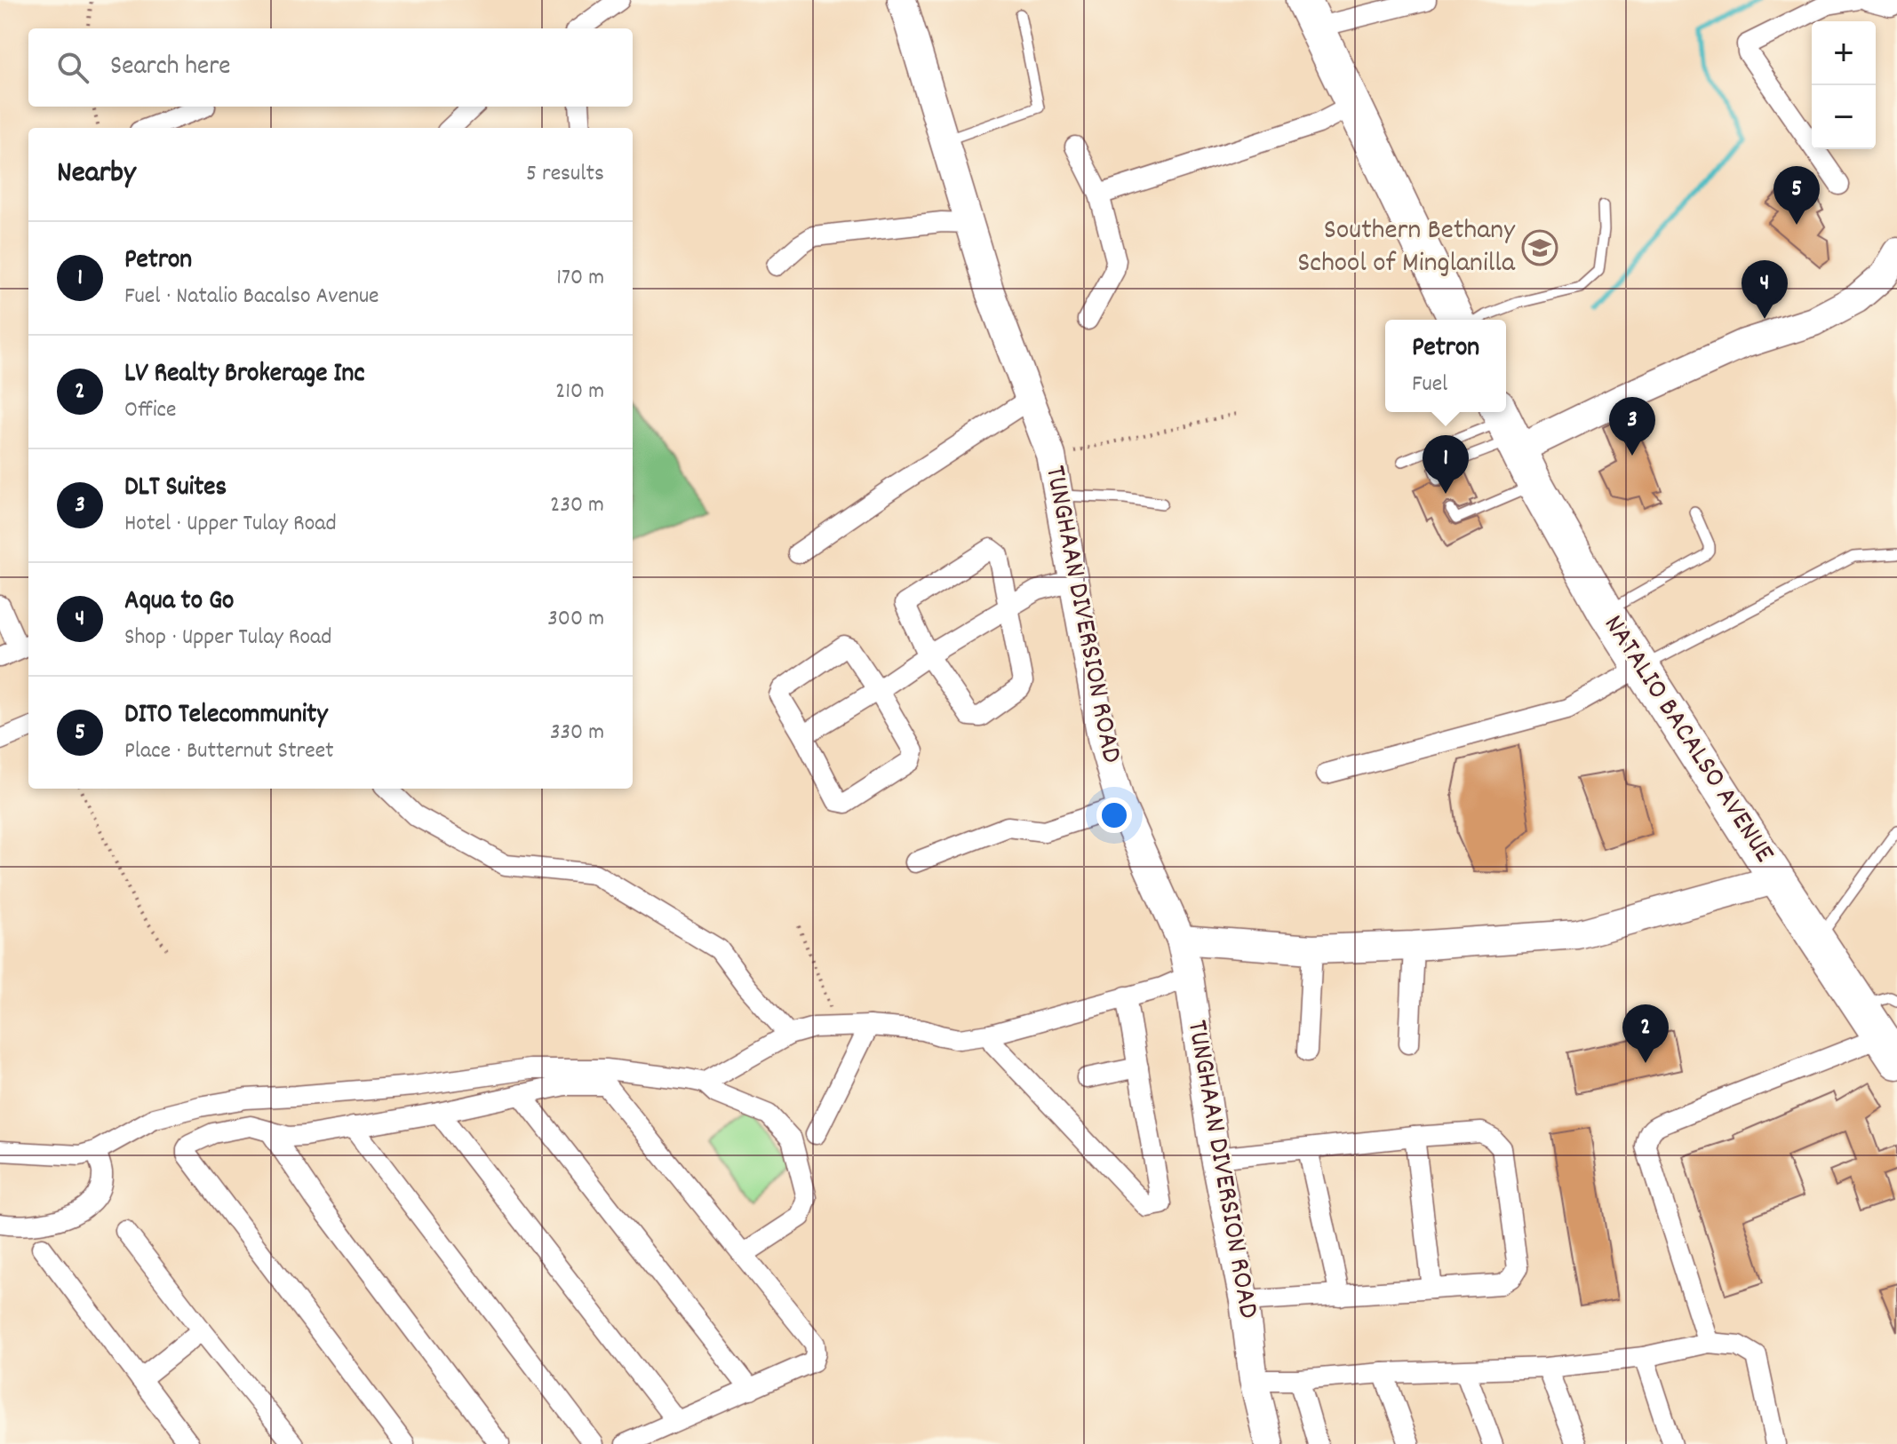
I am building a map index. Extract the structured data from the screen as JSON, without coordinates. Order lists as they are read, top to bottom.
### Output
{
  "streets": {
    "highway": ["NATALIO BACALSO AVENUE"],
    "street": ["TUNGHAAN DIVERSION ROAD"]
  },
  "places": {
    "school or university": ["Southern Bethany School of Minglanilla"]
  },
  "page": {
    "map_buttons": ["+", "−"],
    "search": "Search here",
    "heading": ["Nearby", "5 results"],
    "pins": [
      "5",
      "4",
      "3",
      "1",
      "2"
    ],
    "list": [
      {
        "mark": "1",
        "name": "Petron",
        "note": "Fuel · Natalio Bacalso Avenue",
        "value": "170 m"
      },
      {
        "mark": "2",
        "name": "LV Realty Brokerage Inc",
        "note": "Office",
        "value": "210 m"
      },
      {
        "mark": "3",
        "name": "DLT Suites",
        "note": "Hotel · Upper Tulay Road",
        "value": "230 m"
      },
      {
        "mark": "4",
        "name": "Aqua to Go",
        "note": "Shop · Upper Tulay Road",
        "value": "300 m"
      },
      {
        "mark": "5",
        "name": "DITO Telecommunity",
        "note": "Place · Butternut Street",
        "value": "330 m"
      }
    ],
    "popup": ["Petron", "Fuel"]
  }
}
